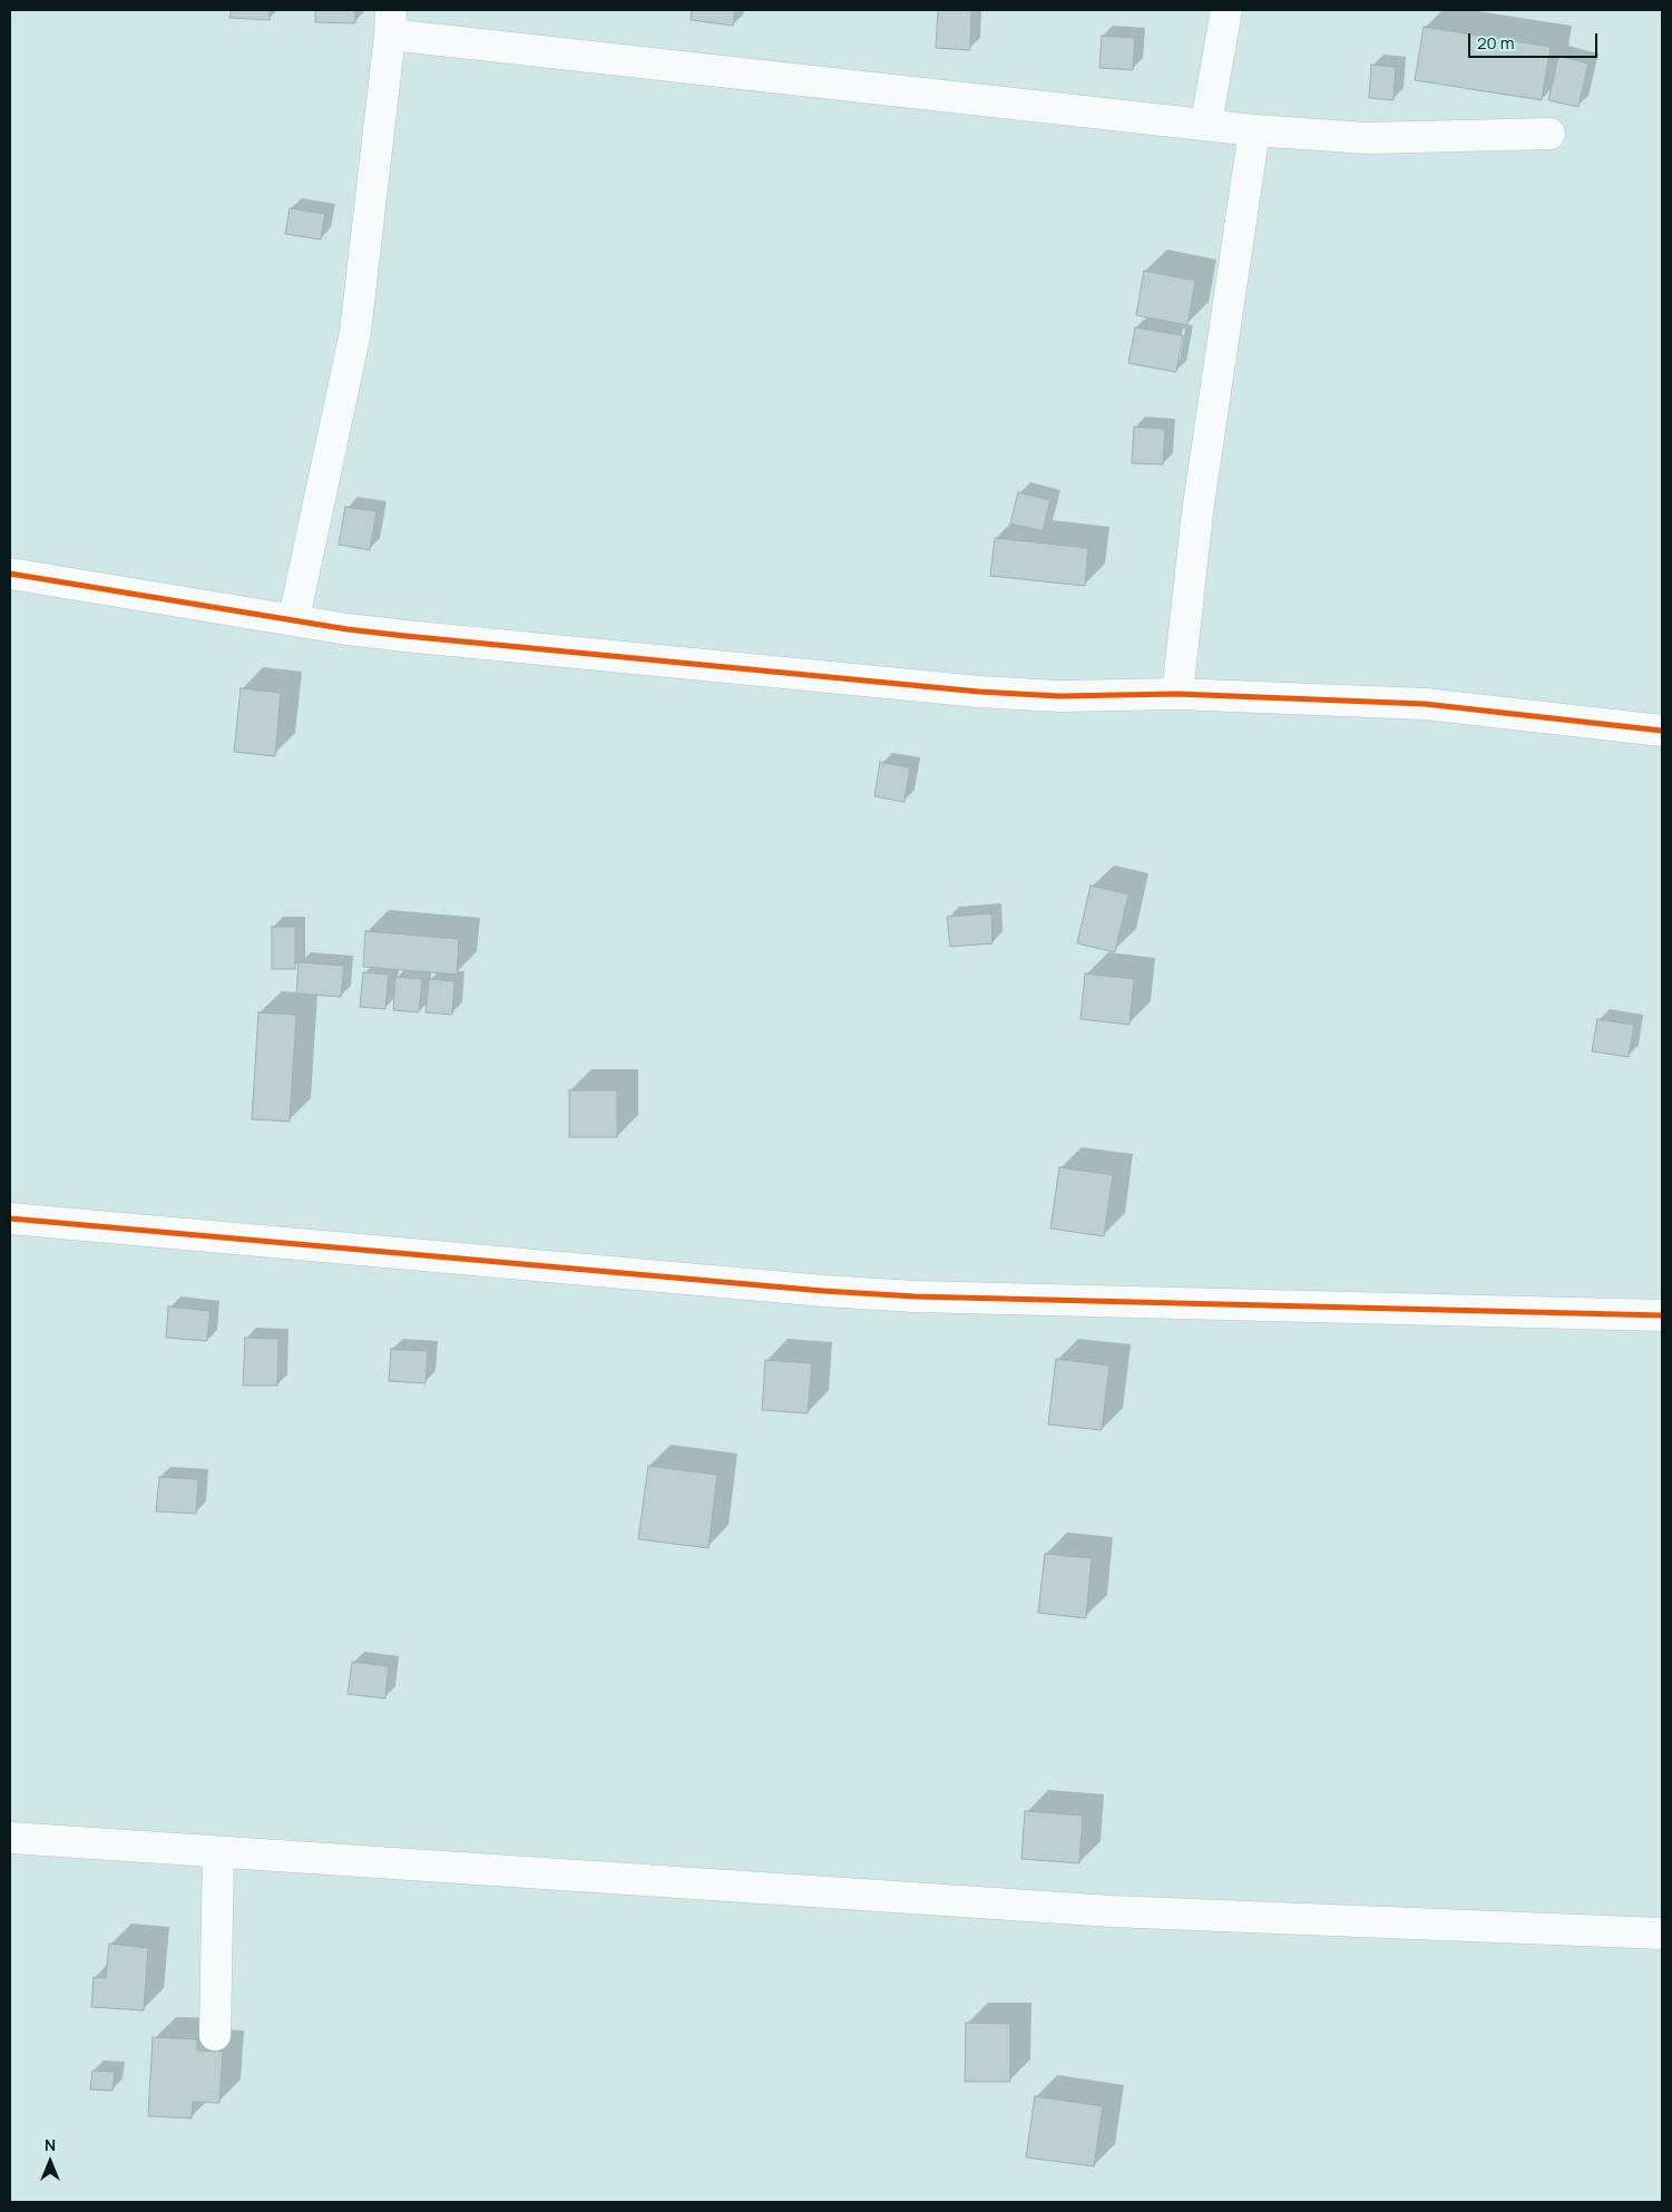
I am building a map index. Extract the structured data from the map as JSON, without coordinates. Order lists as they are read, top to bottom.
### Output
{
  "scale_bar": "20 m",
  "north": "top"
}
